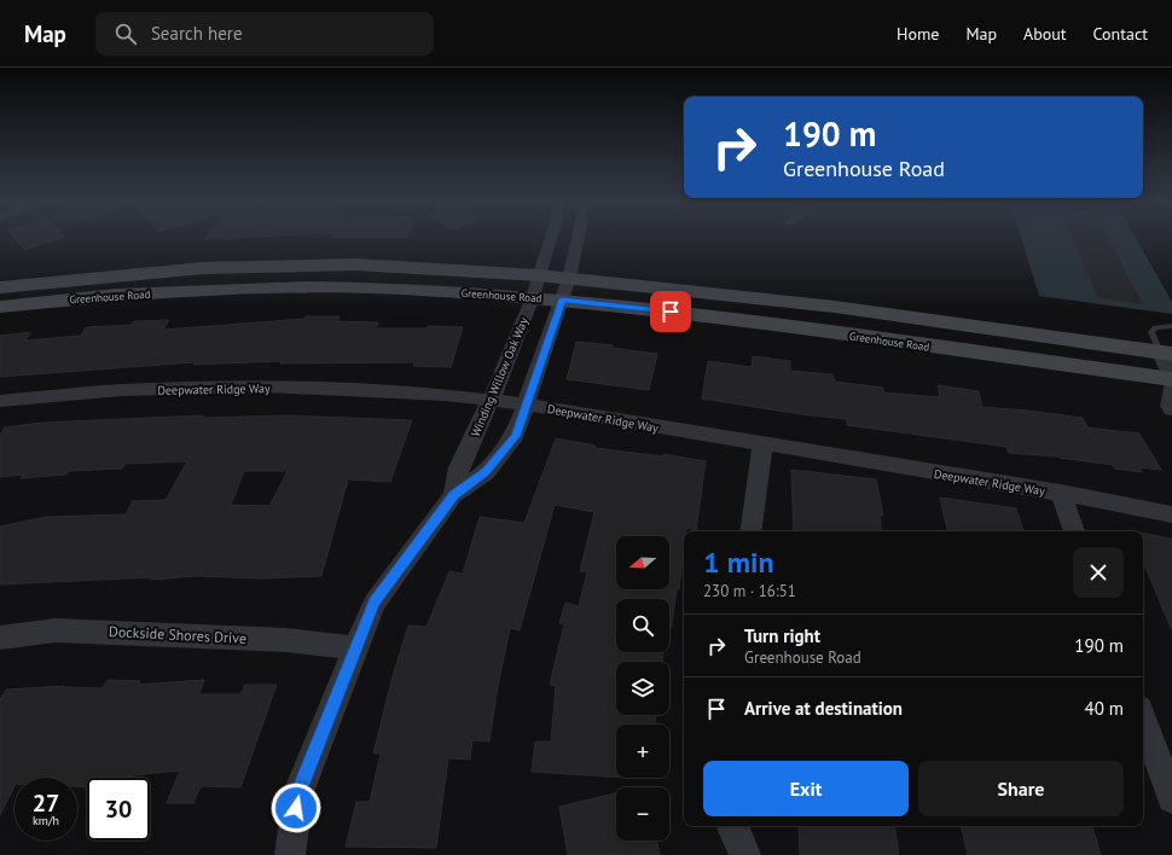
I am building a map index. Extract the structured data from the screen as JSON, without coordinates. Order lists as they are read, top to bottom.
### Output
{
  "streets": {
    "street": [
      "Greenhouse Road",
      "Winding Willow Oak Way",
      "Deepwater Ridge Way",
      "Dockside Shores Drive"
    ]
  },
  "crossings": [
    ["Greenhouse Road", "Winding Willow Oak Way"],
    ["Winding Willow Oak Way", "Deepwater Ridge Way"],
    ["Winding Willow Oak Way", "Dockside Shores Drive"]
  ],
  "north": "left",
  "page": {
    "header": "Map",
    "search": "Search here",
    "nav": [
      "Home",
      "Map",
      "About",
      "Contact"
    ],
    "turn": ["190 m", "Greenhouse Road"],
    "heading": ["1 min", "230 m · 16:51"],
    "map_buttons": ["+", "−"],
    "list": [
      {
        "name": "Turn right",
        "note": "Greenhouse Road",
        "value": "190 m"
      },
      {
        "name": "Arrive at destination",
        "value": "40 m"
      }
    ],
    "buttons": ["Exit", "Share"],
    "speed": "27 km/h",
    "limit": "30"
  }
}
